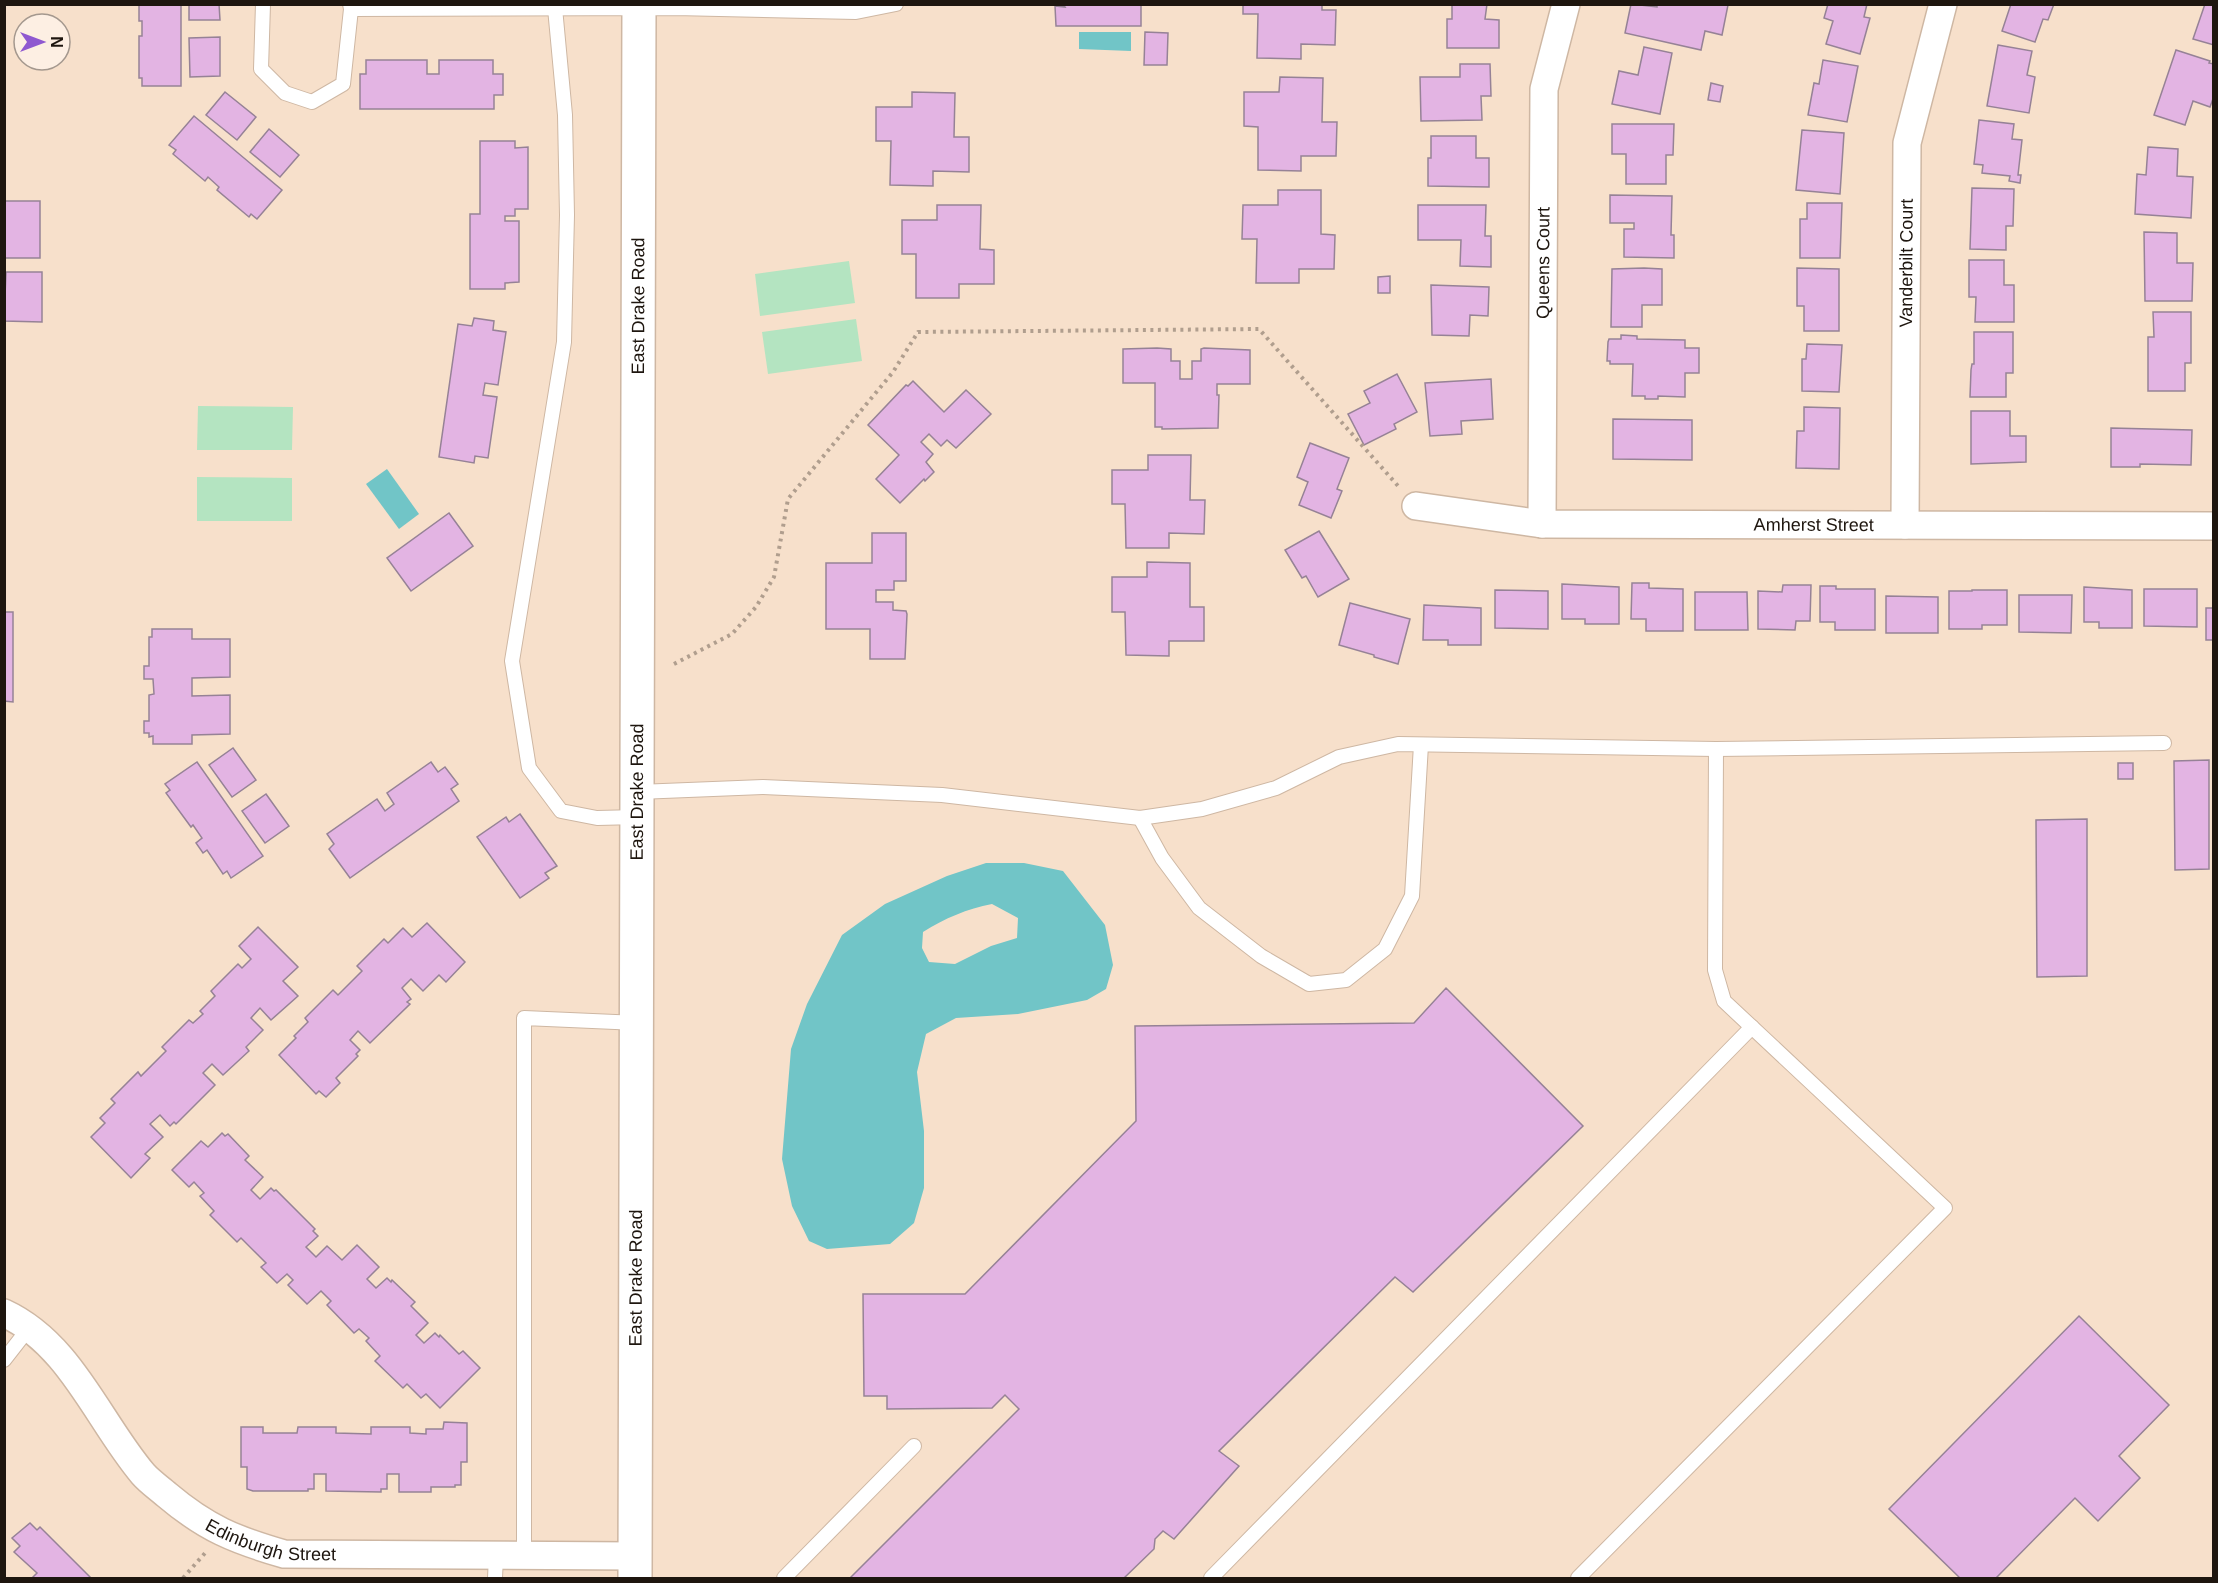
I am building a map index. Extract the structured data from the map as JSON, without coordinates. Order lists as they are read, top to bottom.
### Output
{
  "streets": {
    "main road": ["East Drake Road"],
    "street": [
      "Queens Court",
      "Vanderbilt Court",
      "Amherst Street",
      "Edinburgh Street"
    ]
  },
  "crossings": [
    ["Queens Court", "Amherst Street"],
    ["Vanderbilt Court", "Amherst Street"],
    ["East Drake Road", "Edinburgh Street"]
  ],
  "north": "right"
}
